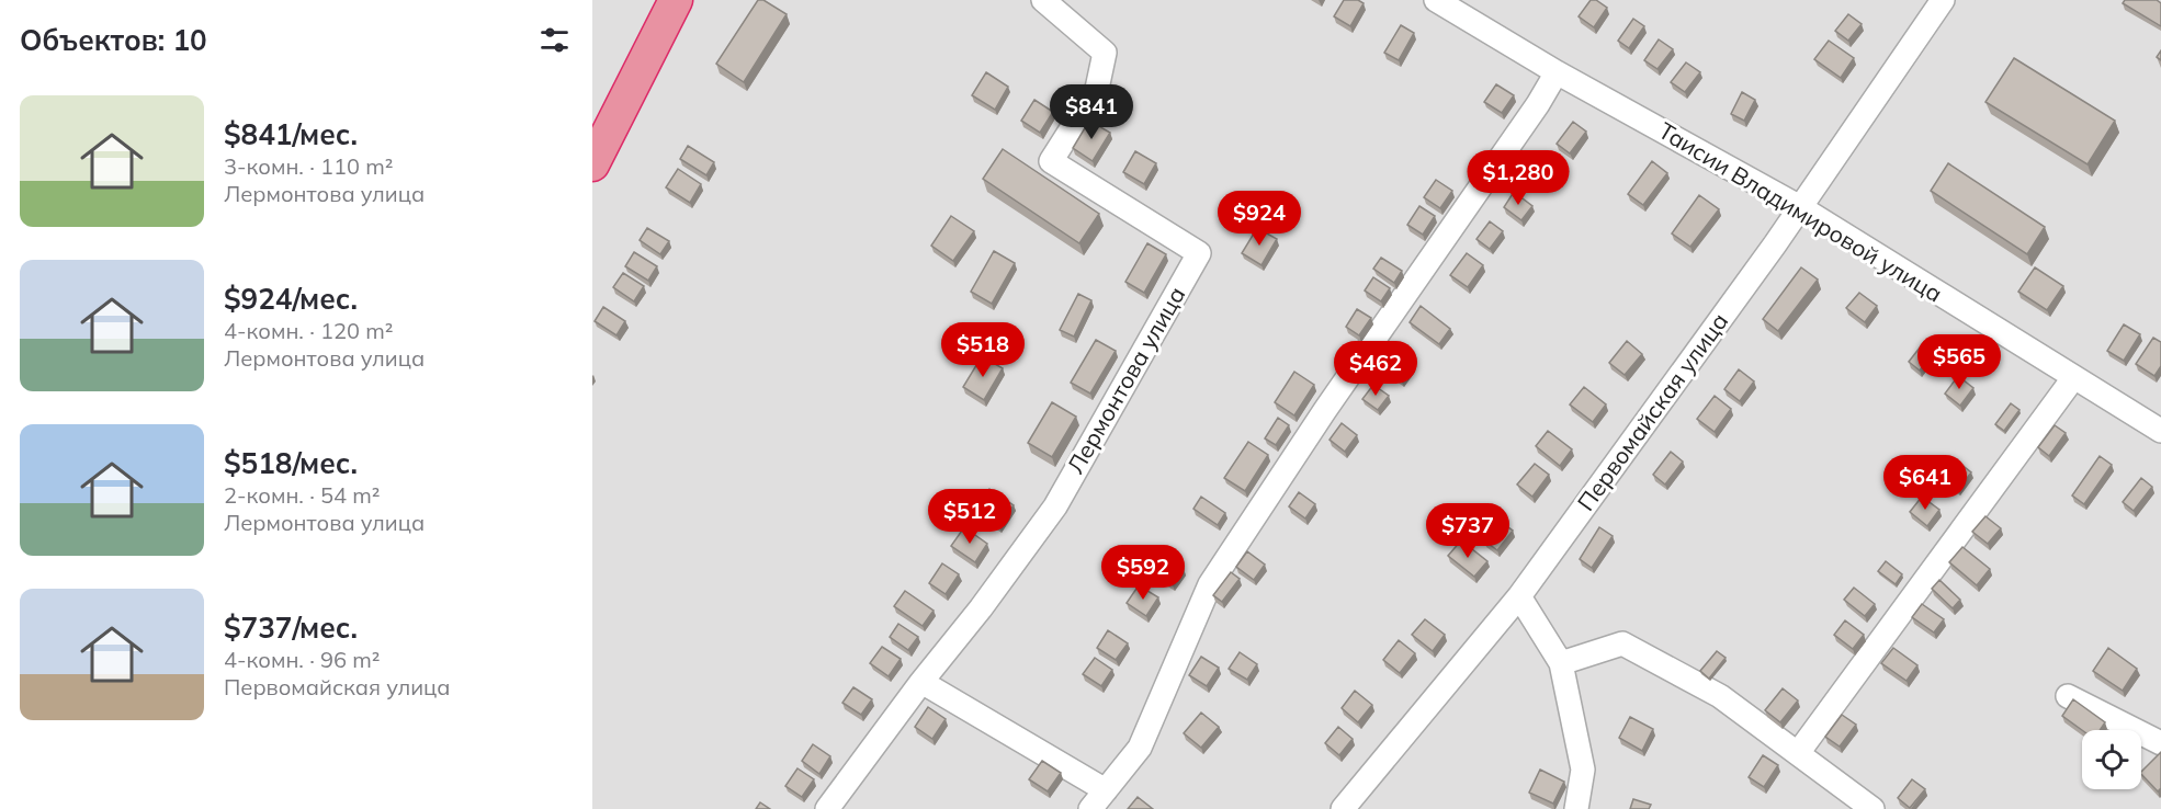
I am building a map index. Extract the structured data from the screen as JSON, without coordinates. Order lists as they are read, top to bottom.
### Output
{
  "streets": {
    "street": ["Таисии Владимировой улица", "Лермонтова улица", "Первомайская улица"]
  },
  "crossings": [
    ["Таисии Владимировой улица", "Первомайская улица"]
  ],
  "page": {
    "heading": "Объектов: 10",
    "list": [
      {
        "name": "$841/мес.",
        "note": "3-комн. · 110 m² · Лермонтова улица"
      },
      {
        "name": "$924/мес.",
        "note": "4-комн. · 120 m² · Лермонтова улица"
      },
      {
        "name": "$518/мес.",
        "note": "2-комн. · 54 m² · Лермонтова улица"
      },
      {
        "name": "$737/мес.",
        "note": "4-комн. · 96 m² · Первомайская улица"
      }
    ],
    "price": [
      "$841",
      "$1,280",
      "$924",
      "$518",
      "$565",
      "$462",
      "$641",
      "$512",
      "$737",
      "$592"
    ]
  }
}
